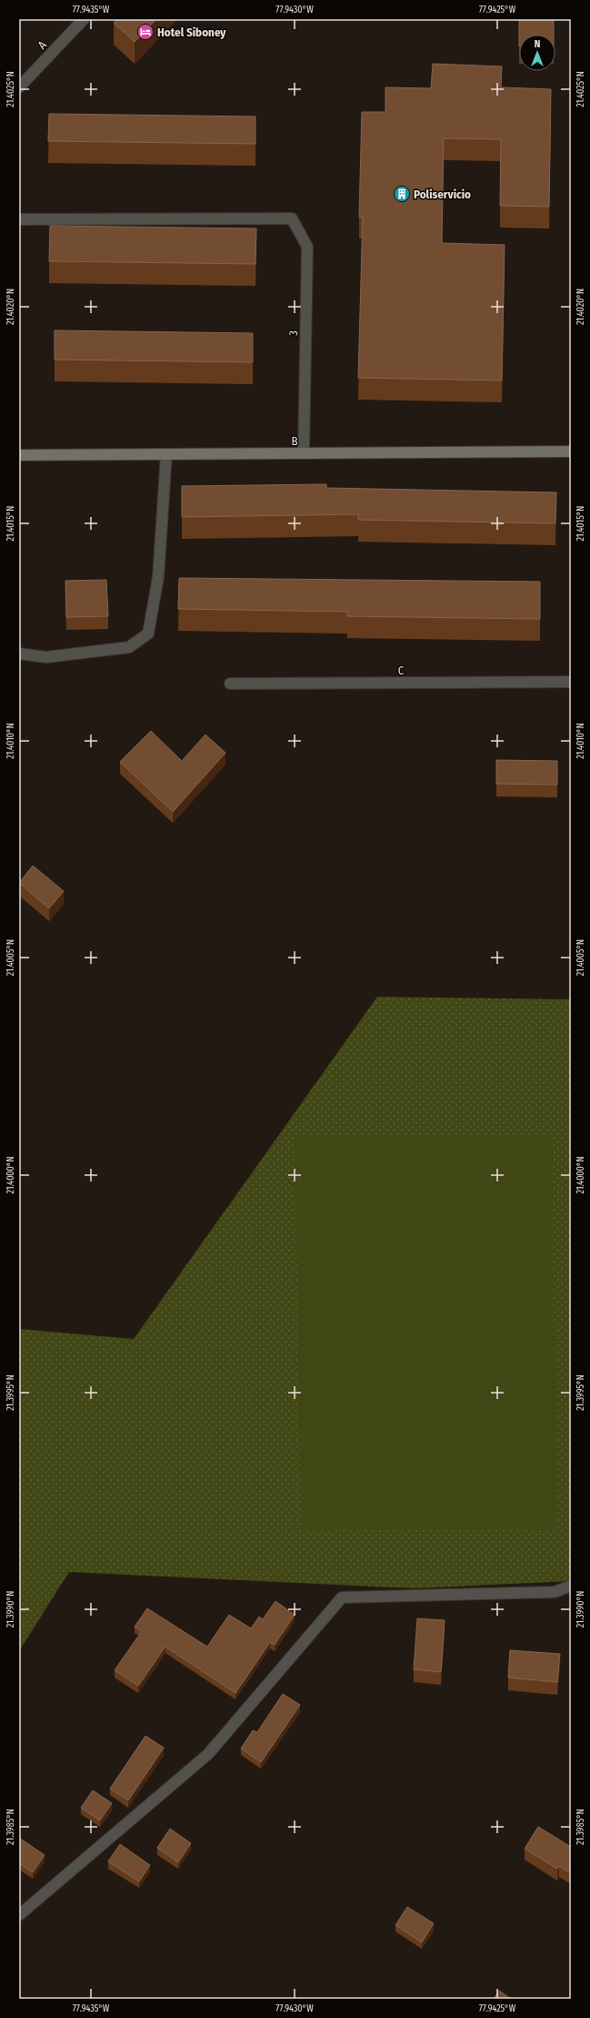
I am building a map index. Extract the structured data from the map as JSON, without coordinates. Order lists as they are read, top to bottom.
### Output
{
  "streets": {
    "street": [
      "A",
      "3",
      "B",
      "C"
    ]
  },
  "crossings": [
    ["3", "B"]
  ],
  "places": {
    "hotel": ["Hotel Siboney"],
    "building": ["Poliservicio"]
  },
  "north": "top",
  "coordinates": [
    "77.9435°W",
    "77.9430°W",
    "77.9425°W",
    "21.4025°N",
    "21.4020°N",
    "21.4015°N",
    "21.4010°N",
    "21.4005°N",
    "21.4000°N",
    "21.3995°N",
    "21.3990°N",
    "21.3985°N"
  ]
}
